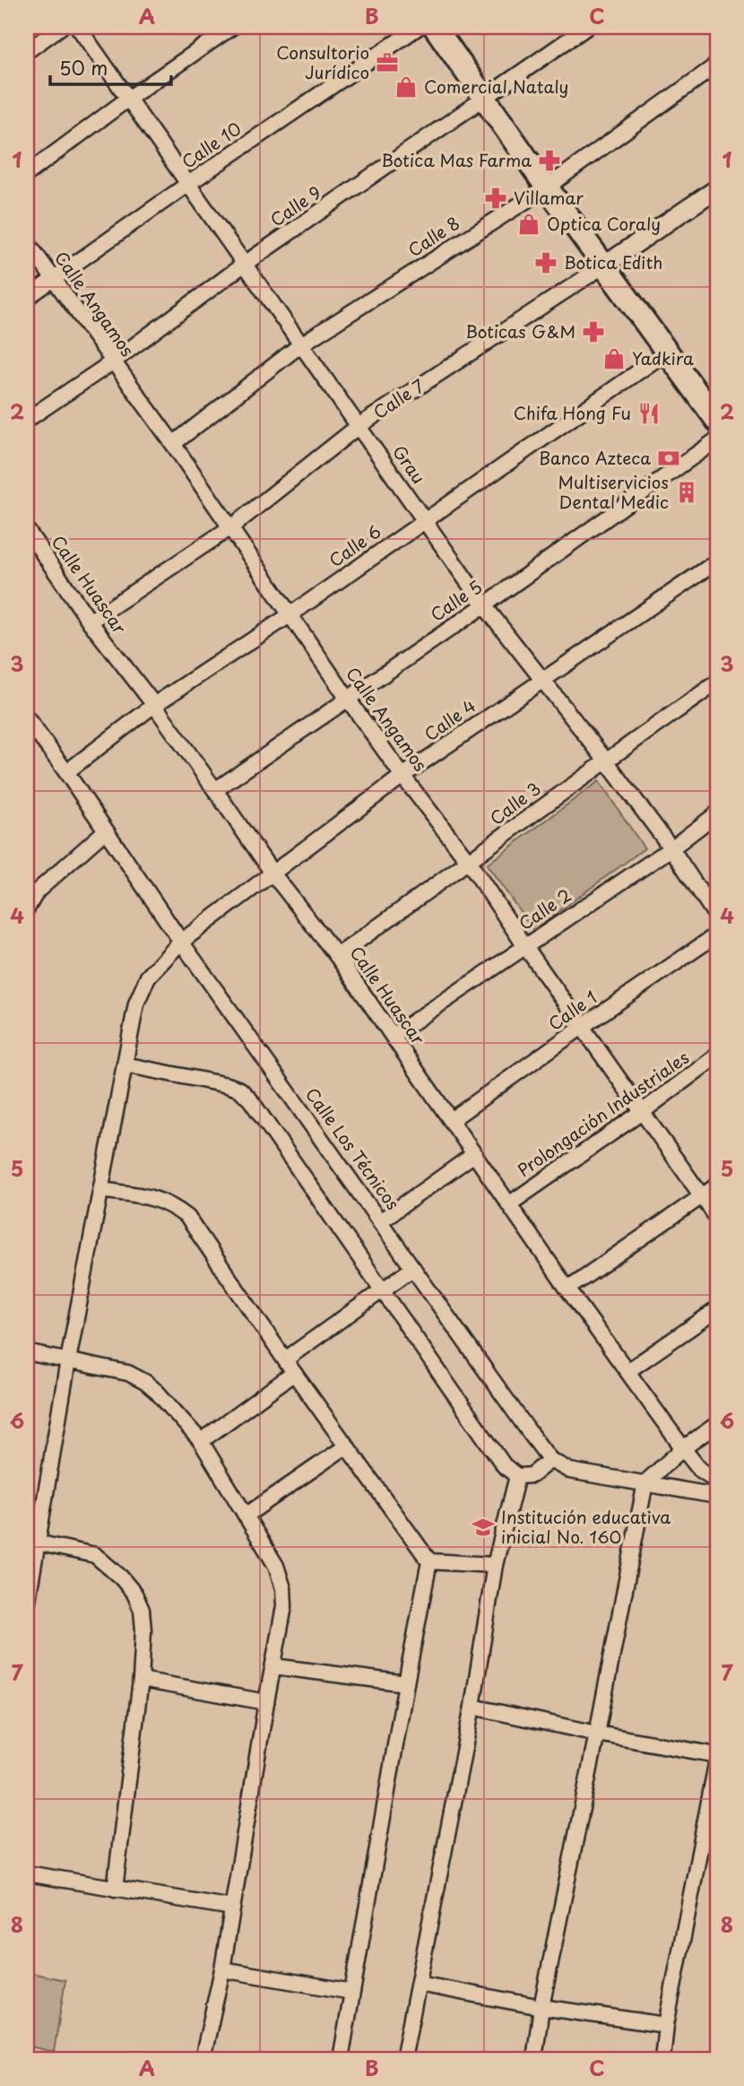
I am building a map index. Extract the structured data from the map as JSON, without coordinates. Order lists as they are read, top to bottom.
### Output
{
  "streets": {
    "street": [
      "Calle 10",
      "Calle 9",
      "Calle 8",
      "Calle Angamos",
      "Calle 7",
      "Grau",
      "Calle 6",
      "Calle Huascar",
      "Calle 5",
      "Calle 4",
      "Calle 3",
      "Calle 2",
      "Calle 1",
      "Prolongación Industriales",
      "Calle Los Técnicos"
    ]
  },
  "crossings": [
    ["Calle 10", "Calle Angamos"],
    ["Calle 10", "Grau"],
    ["Calle 9", "Calle Angamos"],
    ["Calle 9", "Grau"],
    ["Calle 8", "Calle Angamos"],
    ["Calle 8", "Grau"],
    ["Calle Angamos", "Calle 7"],
    ["Calle Angamos", "Calle 6"],
    ["Calle Angamos", "Calle 5"],
    ["Calle Angamos", "Calle 4"],
    ["Calle Angamos", "Calle 3"],
    ["Calle Angamos", "Calle 2"],
    ["Calle Angamos", "Calle 1"],
    ["Calle Angamos", "Prolongación Industriales"],
    ["Calle 7", "Grau"],
    ["Calle 7", "Calle Huascar"],
    ["Grau", "Calle 6"],
    ["Grau", "Calle 5"],
    ["Grau", "Calle 4"],
    ["Grau", "Calle 3"],
    ["Grau", "Calle 2"],
    ["Calle 6", "Calle Huascar"],
    ["Calle 6", "Calle Los Técnicos"],
    ["Calle Huascar", "Calle 5"],
    ["Calle Huascar", "Calle 4"],
    ["Calle Huascar", "Calle 3"],
    ["Calle Huascar", "Calle 2"],
    ["Calle Huascar", "Calle 1"],
    ["Calle Huascar", "Prolongación Industriales"],
    ["Calle 4", "Calle Los Técnicos"]
  ],
  "places": {
    "office": ["Consultorio Jurídico"],
    "shop": ["Comercial Nataly", "Optica Coraly", "Yadkira"],
    "pharmacy": [
      "Botica Mas Farma",
      "Villamar",
      "Botica Edith",
      "Boticas G&M"
    ],
    "restaurant": ["Chifa Hong Fu"],
    "bank": ["Banco Azteca"],
    "building": ["Multiservicios Dental Medic"],
    "school or university": ["Institución educativa inicial No. 160"]
  },
  "scale_bar": "50 m",
  "grid": {
    "columns": ["A", "B", "C"],
    "rows": [
      "1",
      "2",
      "3",
      "4",
      "5",
      "6",
      "7",
      "8"
    ]
  }
}
